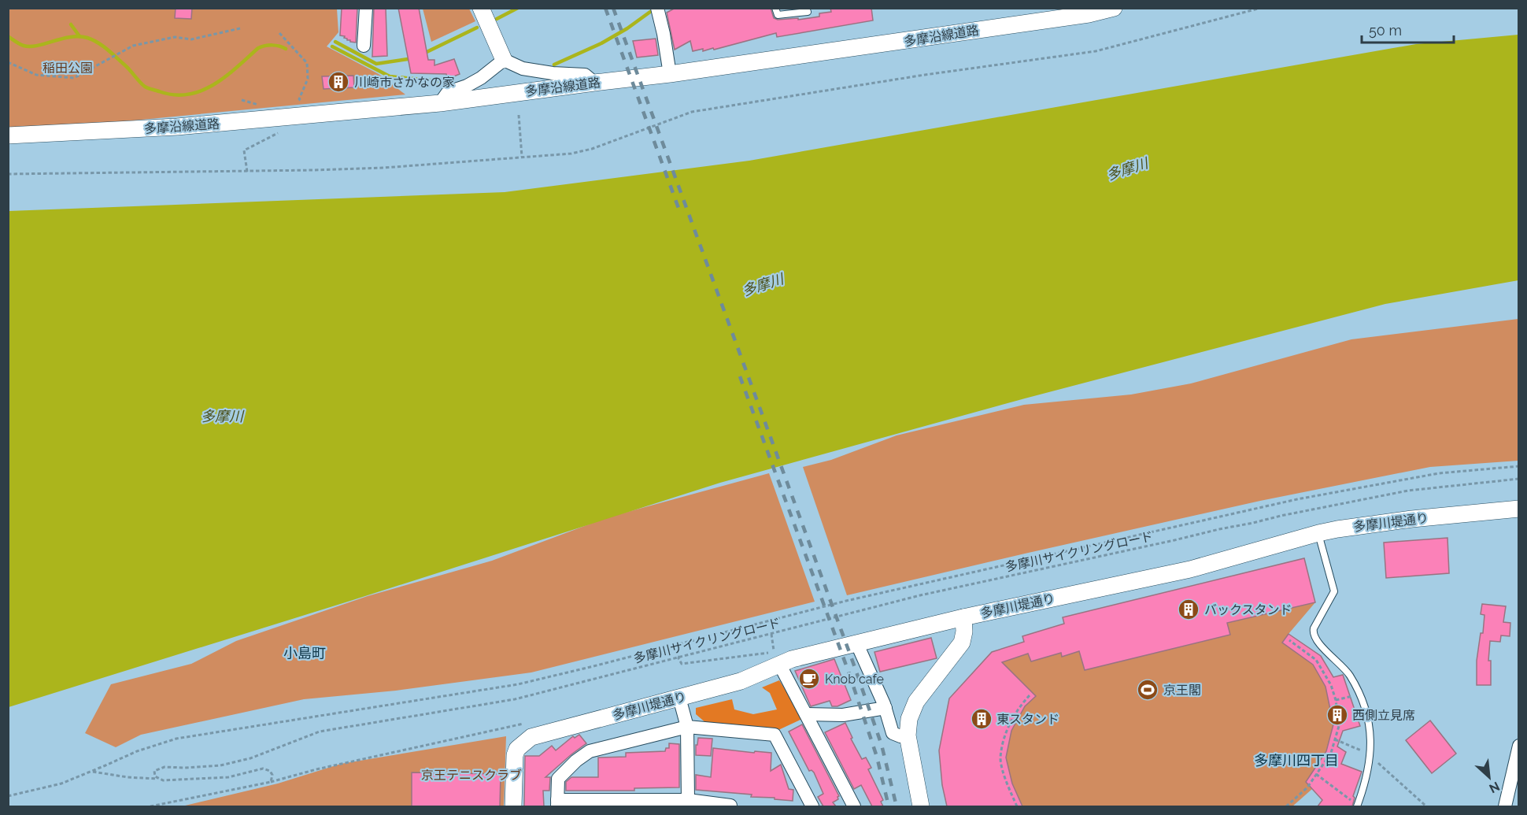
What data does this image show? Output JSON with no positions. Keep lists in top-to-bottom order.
{
  "streets": {
    "street": ["多摩沿線道路", "多摩川堤通り"],
    "path": ["多摩川サイクリングロード"]
  },
  "districts": ["小島町", "多摩川四丁目"],
  "water": ["多摩川"],
  "parks": ["稲田公園", "京王テニスクラブ"],
  "places": {
    "building": [
      "川崎市さかなの家",
      "バックスタンド",
      "西側立見席",
      "東スタンド"
    ],
    "cafe": ["Knob cafe"],
    "sports": ["京王閣"]
  },
  "scale_bar": "50 m",
  "north": "bottom right"
}
